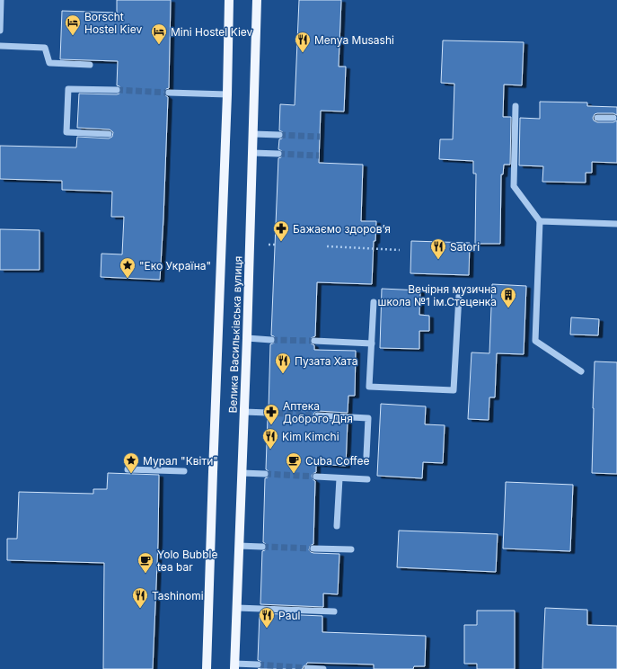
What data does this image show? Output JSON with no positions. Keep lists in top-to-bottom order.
{
  "streets": {
    "main road": ["Велика Васильківська вулиця"]
  },
  "places": {
    "hotel": ["Borscht Hostel Kiev", "Mini Hostel Kiev"],
    "restaurant": [
      "Menya Musashi",
      "Satori",
      "Пузата Хата",
      "Kim Kimchi",
      "Tashinomi",
      "Paul"
    ],
    "pharmacy": ["Бажаємо здоровʼя", "Аптека Доброго Дня"],
    "place": ["\"Еко Україна\"", "Мурал \"Квіти\""],
    "building": ["Вечірня музична школа №1 ім.Стеценка"],
    "cafe": ["Cuba Coffee", "Yolo Bubble tea bar"]
  }
}
